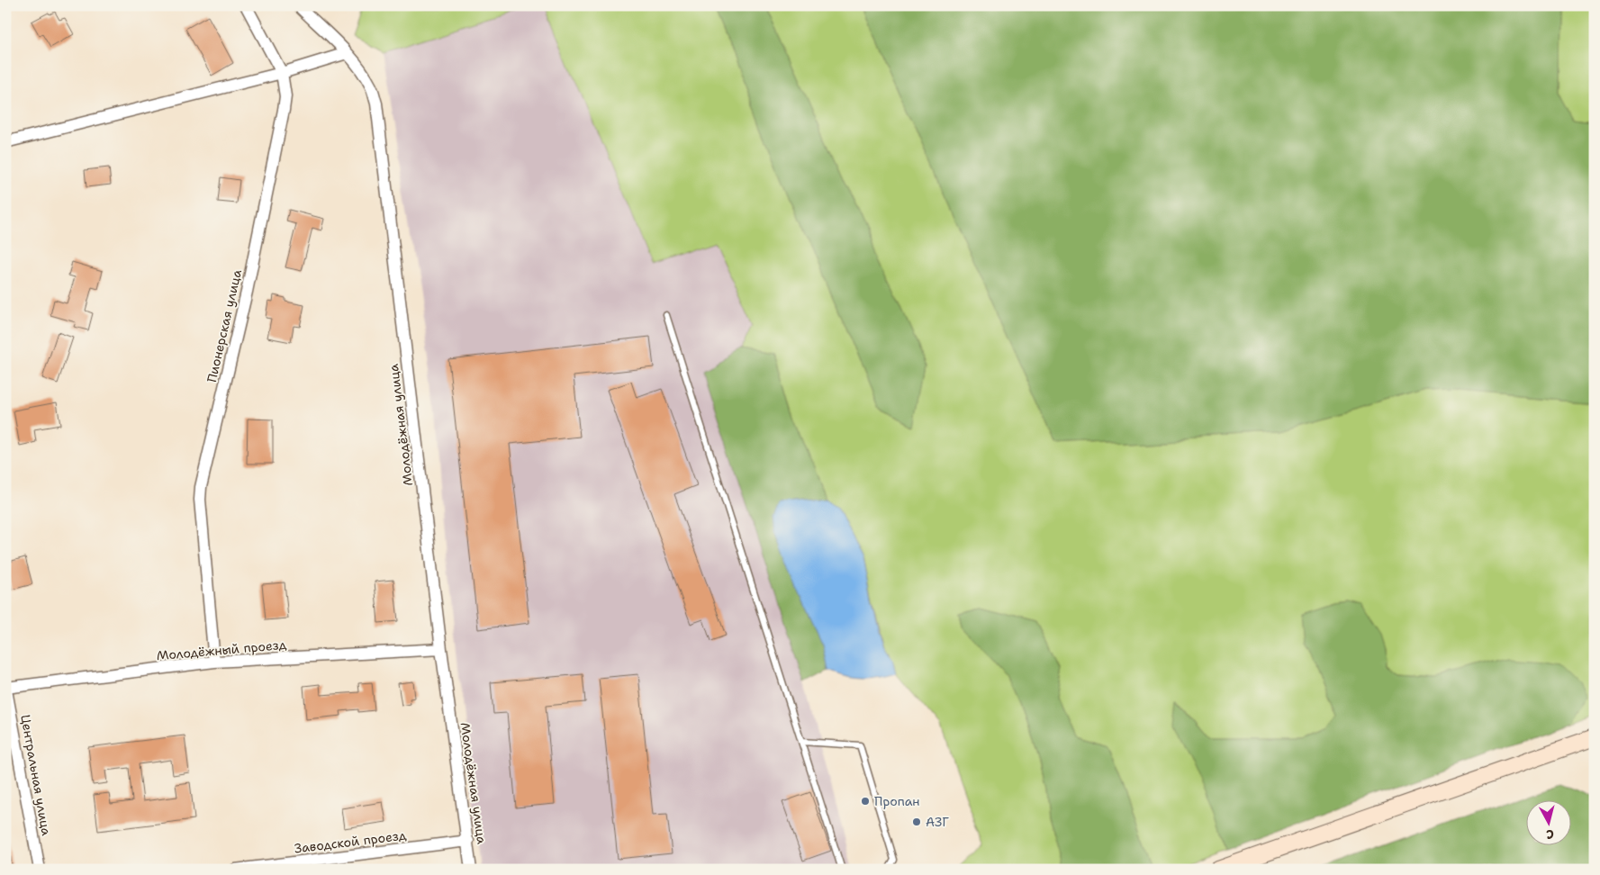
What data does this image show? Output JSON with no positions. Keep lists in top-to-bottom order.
{
  "streets": {
    "street": [
      "Пионерская улица",
      "Молодёжная улица",
      "Молодёжный проезд",
      "Центральная улица",
      "Заводской проезд"
    ]
  },
  "crossings": [
    ["Пионерская улица", "Молодёжный проезд"],
    ["Молодёжная улица", "Молодёжный проезд"],
    ["Молодёжная улица", "Заводской проезд"],
    ["Молодёжный проезд", "Центральная улица"]
  ],
  "places": ["Пропан", "АЗГ"],
  "north": "bottom"
}
